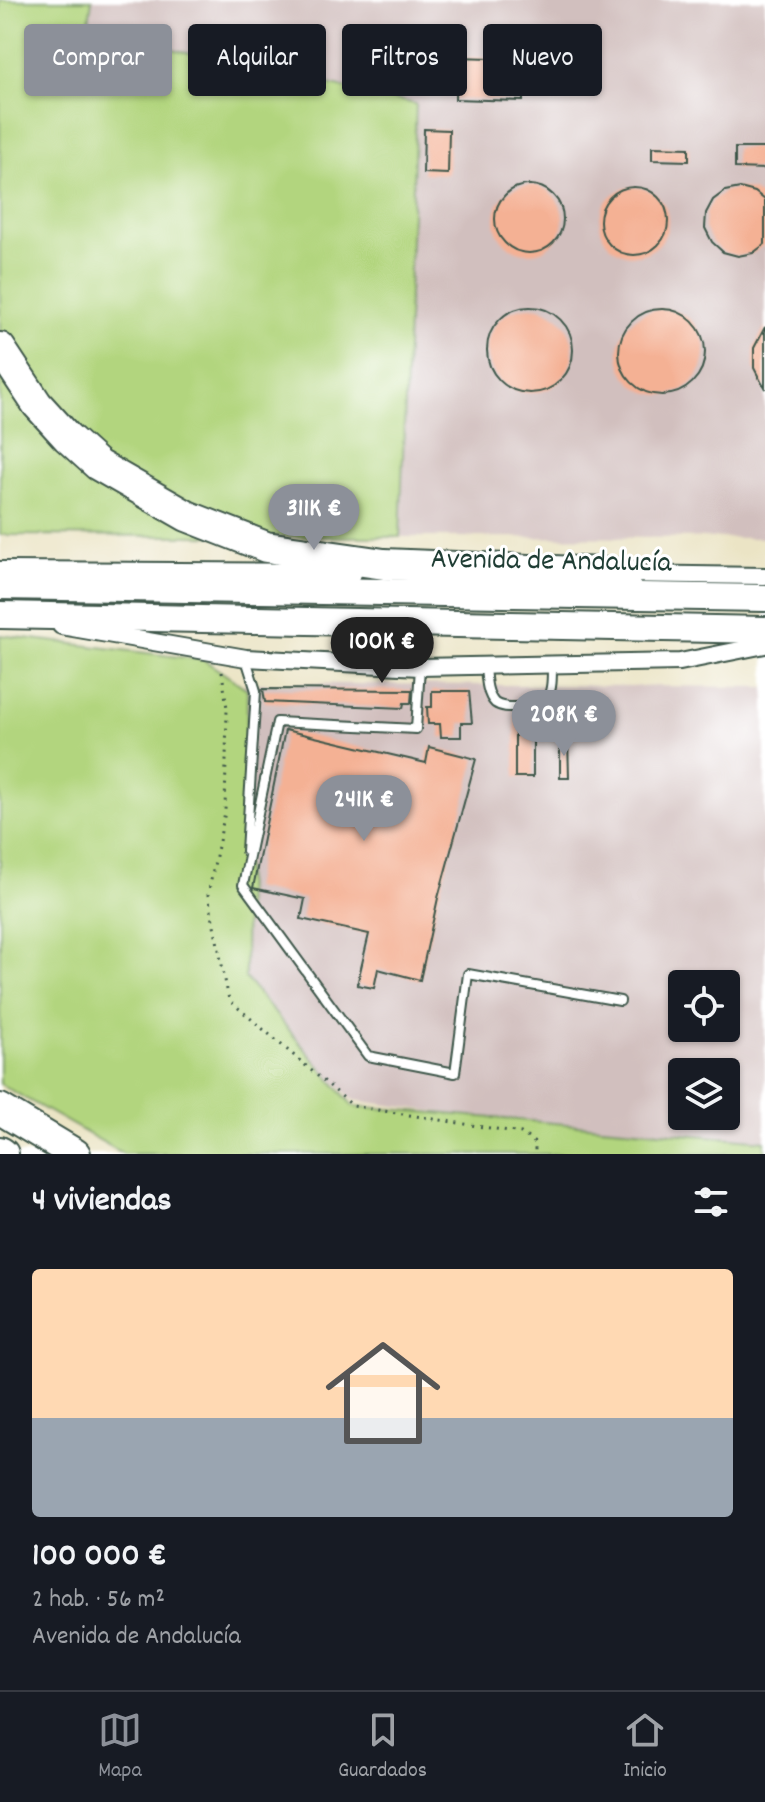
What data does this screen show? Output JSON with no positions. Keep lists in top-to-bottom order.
{
  "streets": {
    "main road": ["Avenida de Andalucía"]
  },
  "page": {
    "chip": [
      "Comprar",
      "Alquilar",
      "Filtros",
      "Nuevo"
    ],
    "price": [
      "311K €",
      "100K €",
      "208K €",
      "241K €"
    ],
    "heading": "4 viviendas",
    "list": [
      {
        "name": "100 000 €",
        "note": "2 hab. · 56 m² · Avenida de Andalucía"
      }
    ],
    "tabs": ["Mapa", "Guardados", "Inicio"]
  }
}
